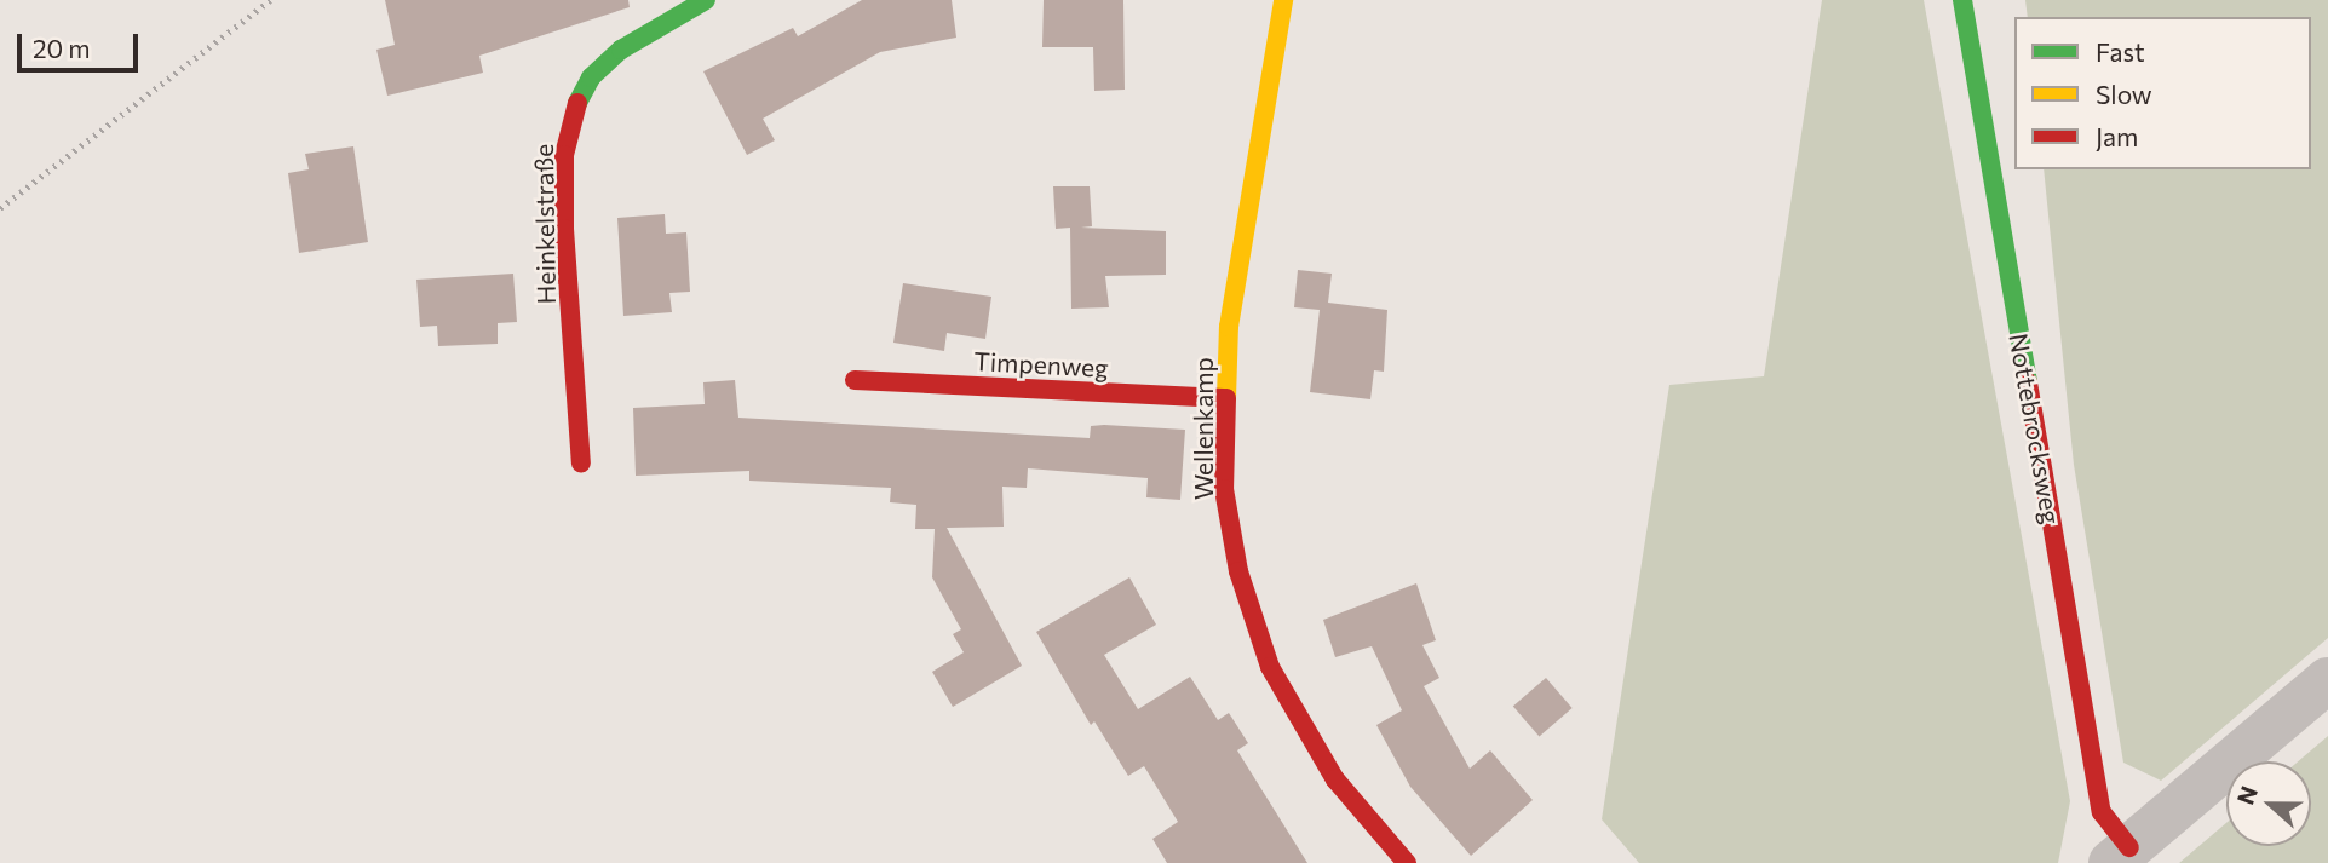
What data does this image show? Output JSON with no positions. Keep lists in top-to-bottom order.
{
  "streets": {
    "street": [
      "Heinkelstraße",
      "Timpenweg",
      "Wellenkamp",
      "Nottebrocksweg"
    ]
  },
  "crossings": [
    ["Timpenweg", "Wellenkamp"]
  ],
  "legend": ["Fast", "Slow", "Jam"],
  "scale_bar": "20 m",
  "north": "left"
}
